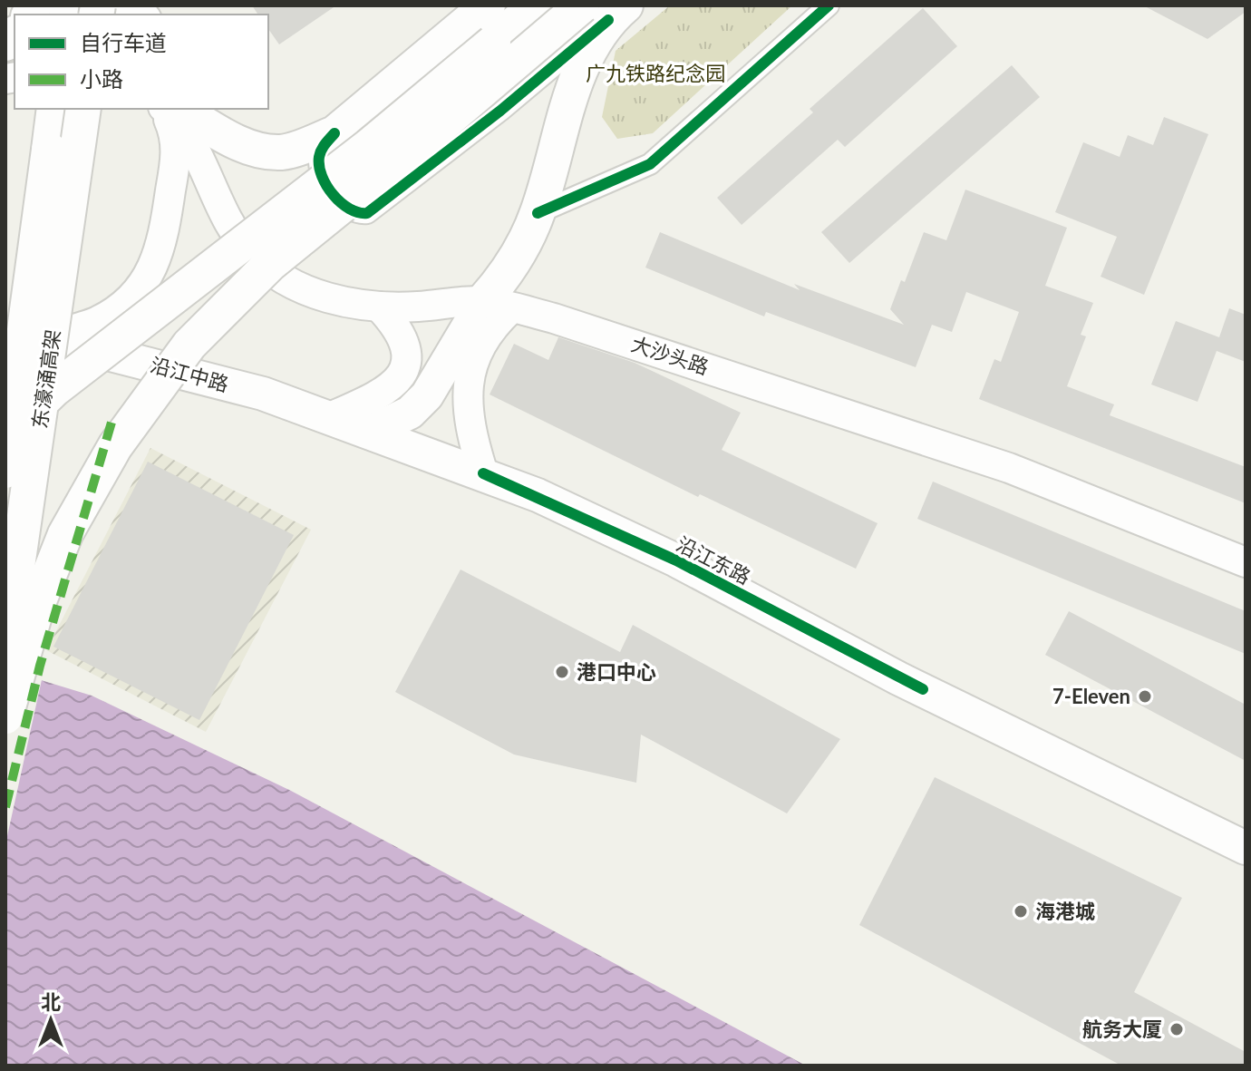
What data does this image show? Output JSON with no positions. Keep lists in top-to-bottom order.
{
  "streets": {
    "highway": ["东濠涌高架"],
    "main road": ["大沙头路", "沿江中路", "沿江东路"]
  },
  "crossings": [
    ["沿江中路", "沿江东路"]
  ],
  "parks": ["广九铁路纪念园"],
  "places": [
    "港口中心",
    "7-Eleven",
    "海港城",
    "航务大厦"
  ],
  "legend": ["自行车道", "小路"],
  "north": "top"
}
